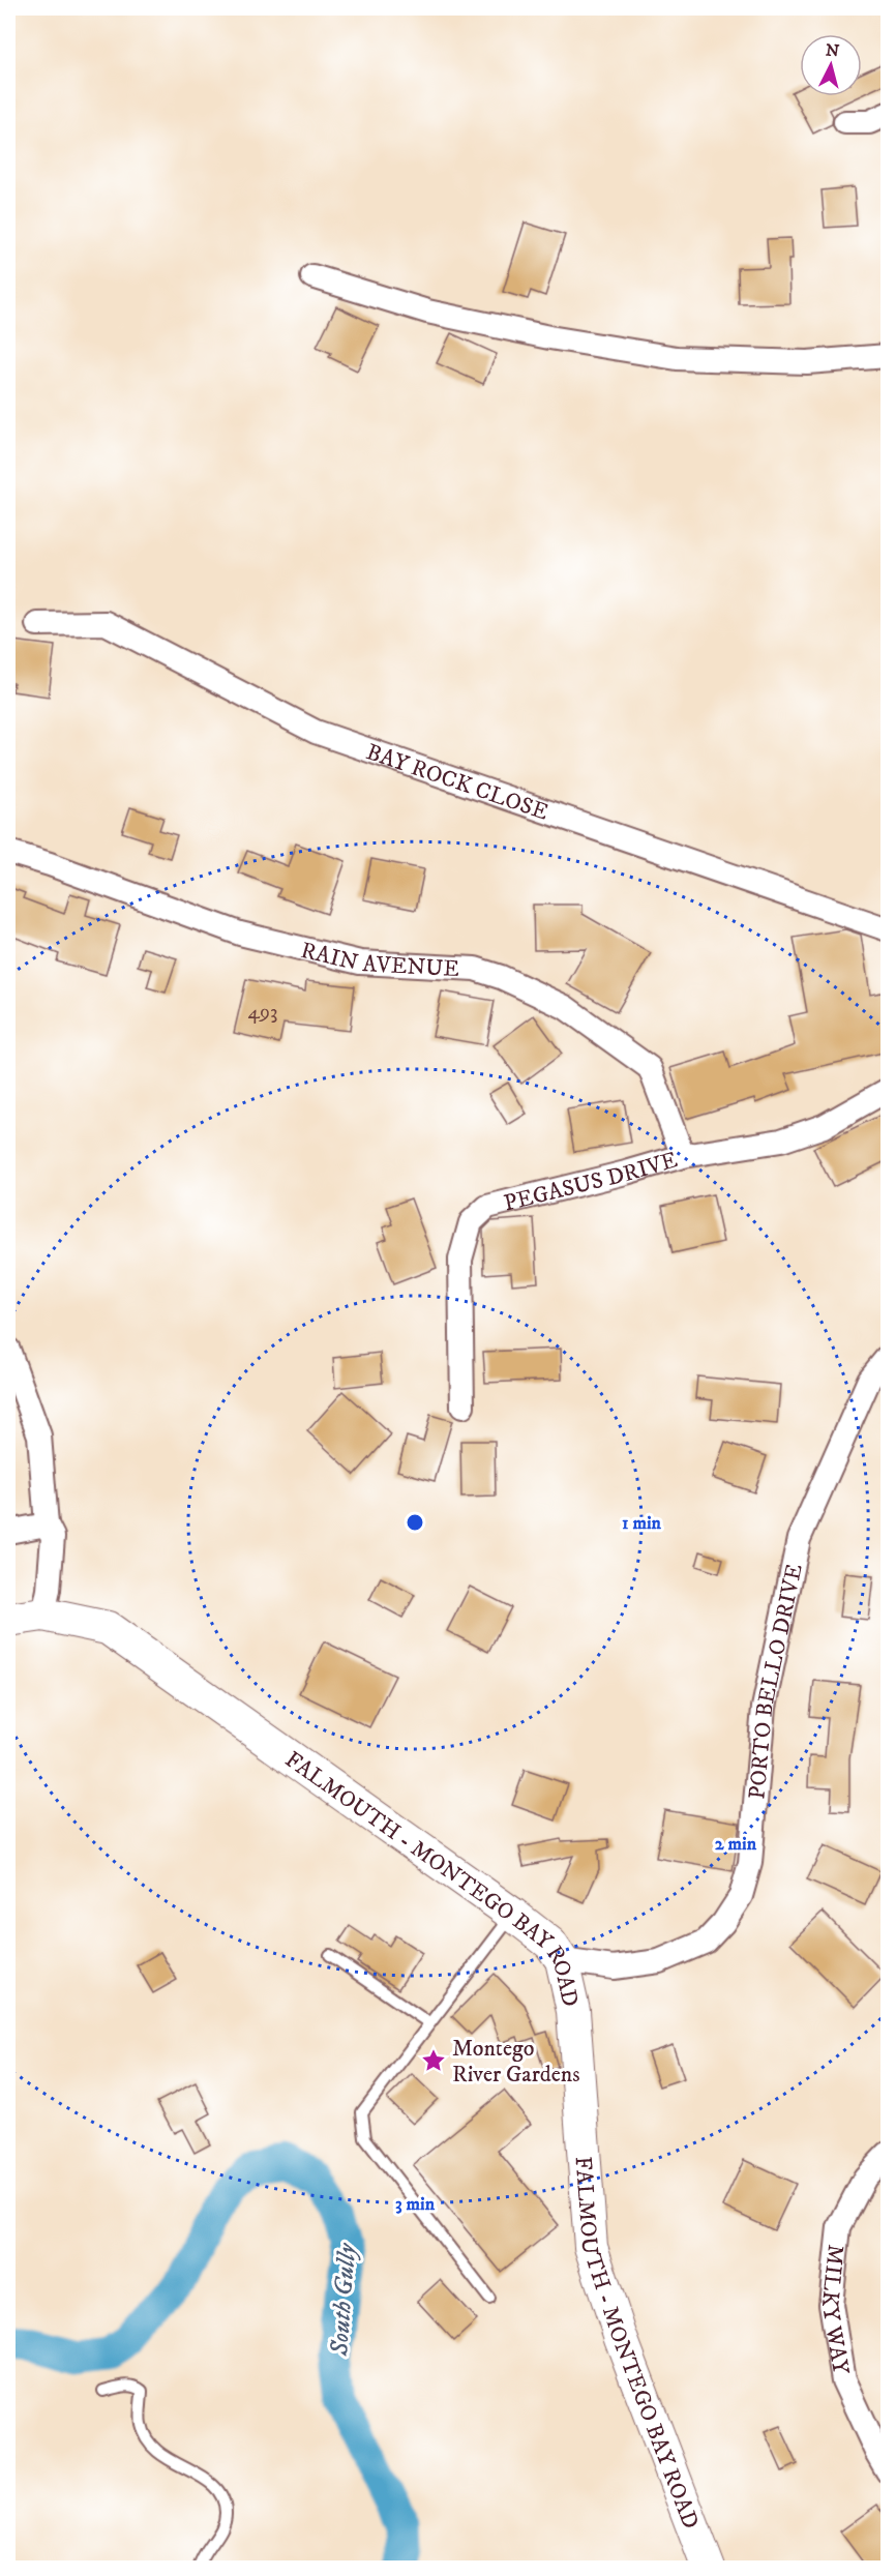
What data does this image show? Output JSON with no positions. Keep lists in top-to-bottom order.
{
  "streets": {
    "main road": ["FALMOUTH - MONTEGO BAY ROAD"],
    "street": [
      "BAY ROCK CLOSE",
      "RAIN AVENUE",
      "PEGASUS DRIVE",
      "PORTO BELLO DRIVE",
      "MILKY WAY"
    ]
  },
  "crossings": [
    ["RAIN AVENUE", "PEGASUS DRIVE"],
    ["PORTO BELLO DRIVE", "FALMOUTH - MONTEGO BAY ROAD"]
  ],
  "water": ["South Gully"],
  "places": {
    "place": ["Montego River Gardens"]
  },
  "house_numbers": ["493"],
  "north": "top",
  "rings": ["1 min", "2 min", "3 min"]
}
